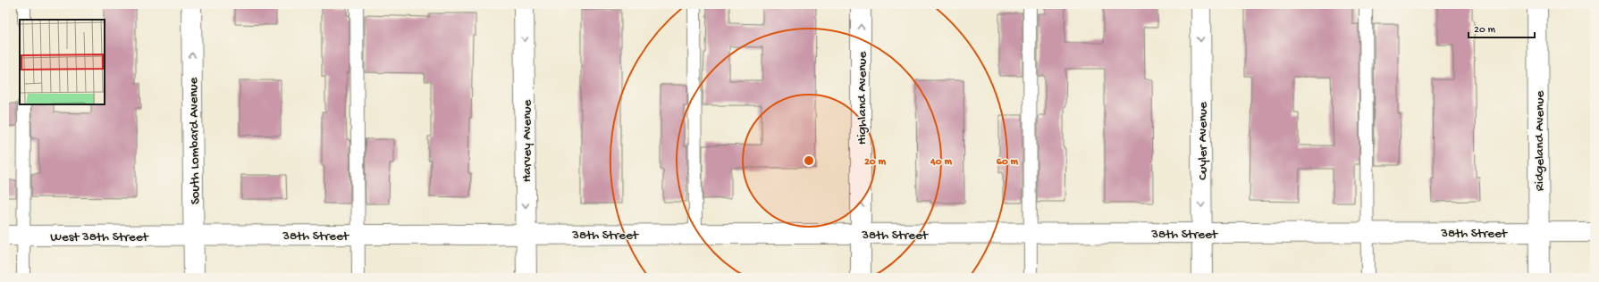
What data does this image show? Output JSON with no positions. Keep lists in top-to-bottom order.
{
  "streets": {
    "street": [
      "Highland Avenue",
      "South Lombard Avenue",
      "Harvey Avenue",
      "Cuyler Avenue",
      "Ridgeland Avenue",
      "38th Street",
      "West 38th Street"
    ]
  },
  "crossings": [
    ["Highland Avenue", "38th Street"],
    ["South Lombard Avenue", "38th Street"],
    ["South Lombard Avenue", "West 38th Street"],
    ["Harvey Avenue", "38th Street"],
    ["Cuyler Avenue", "38th Street"],
    ["Ridgeland Avenue", "38th Street"],
    ["38th Street", "West 38th Street"]
  ],
  "one_way": [
    "Highland Avenue",
    "South Lombard Avenue",
    "Harvey Avenue",
    "Cuyler Avenue"
  ],
  "scale_bar": "20 m",
  "rings": ["20 m", "40 m", "60 m"]
}
